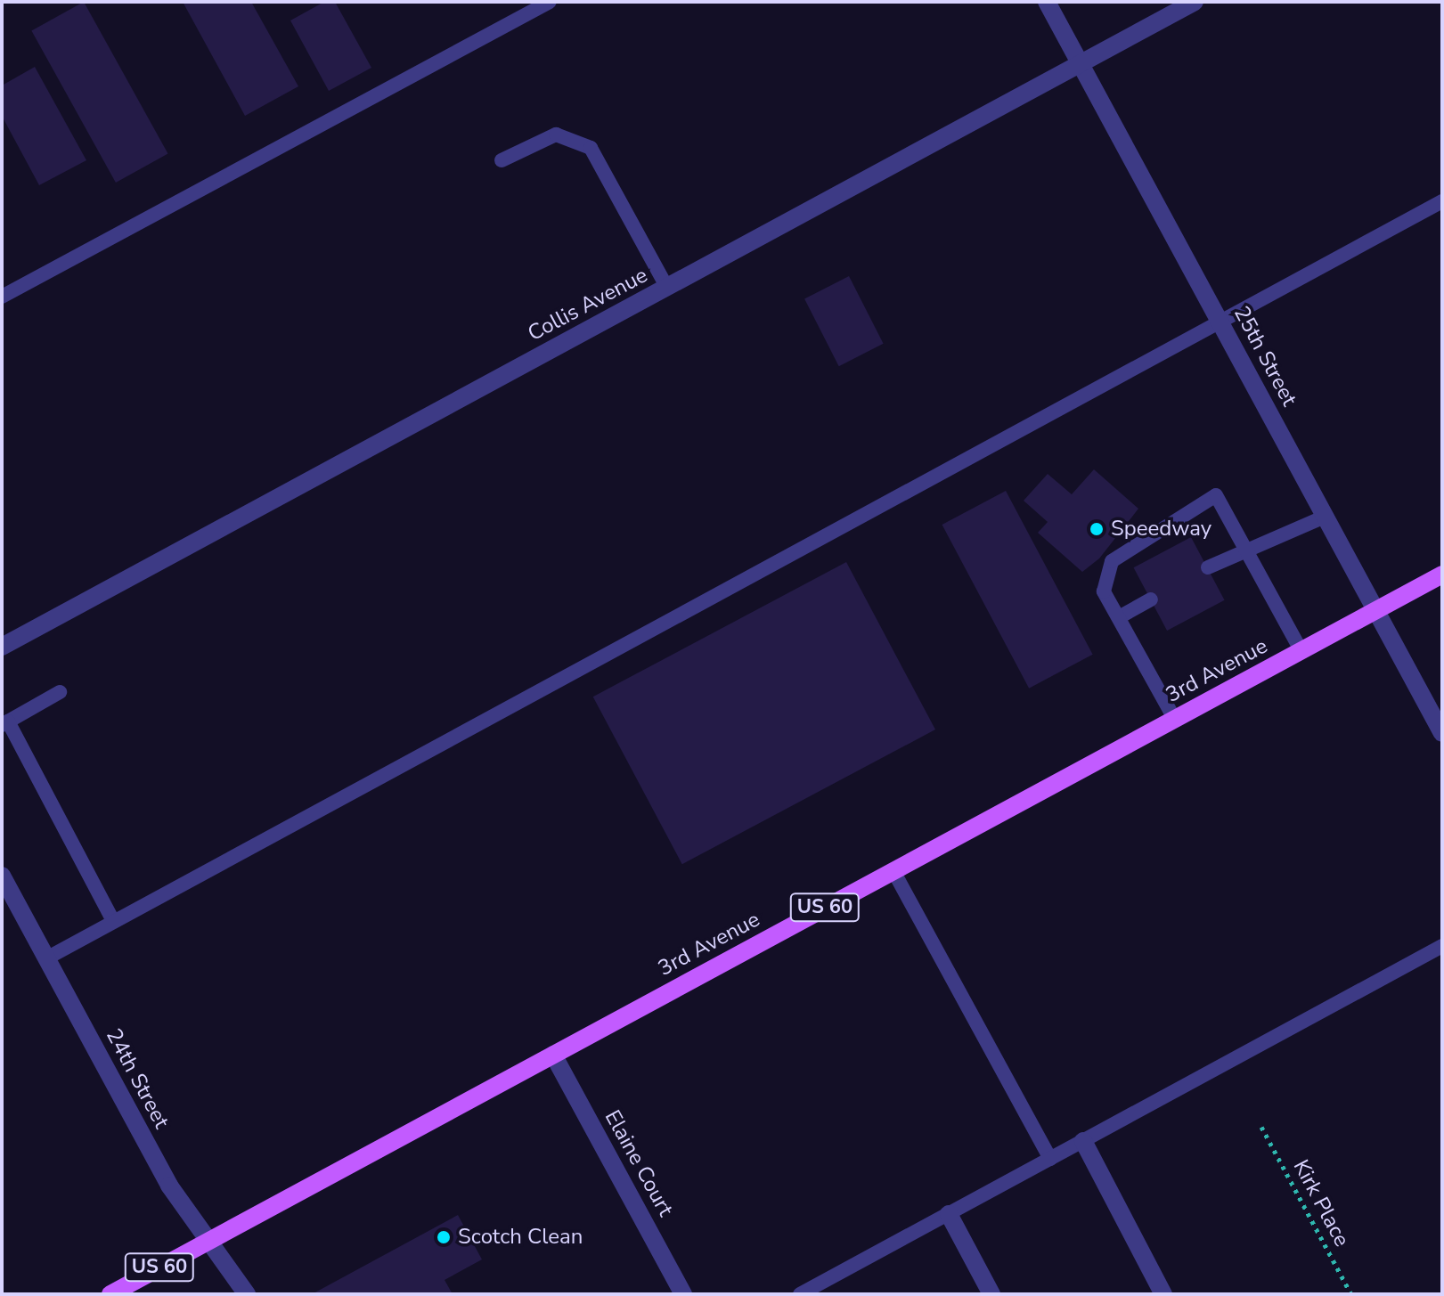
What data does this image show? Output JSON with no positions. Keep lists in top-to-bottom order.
{
  "streets": {
    "main road": ["3rd Avenue", "US 60"],
    "street": [
      "Collis Avenue",
      "25th Street",
      "24th Street",
      "Elaine Court"
    ],
    "path": ["Kirk Place"]
  },
  "crossings": [
    ["Collis Avenue", "25th Street"],
    ["25th Street", "3rd Avenue"],
    ["3rd Avenue", "24th Street"],
    ["3rd Avenue", "Elaine Court"]
  ],
  "places": ["Speedway", "Scotch Clean"]
}
